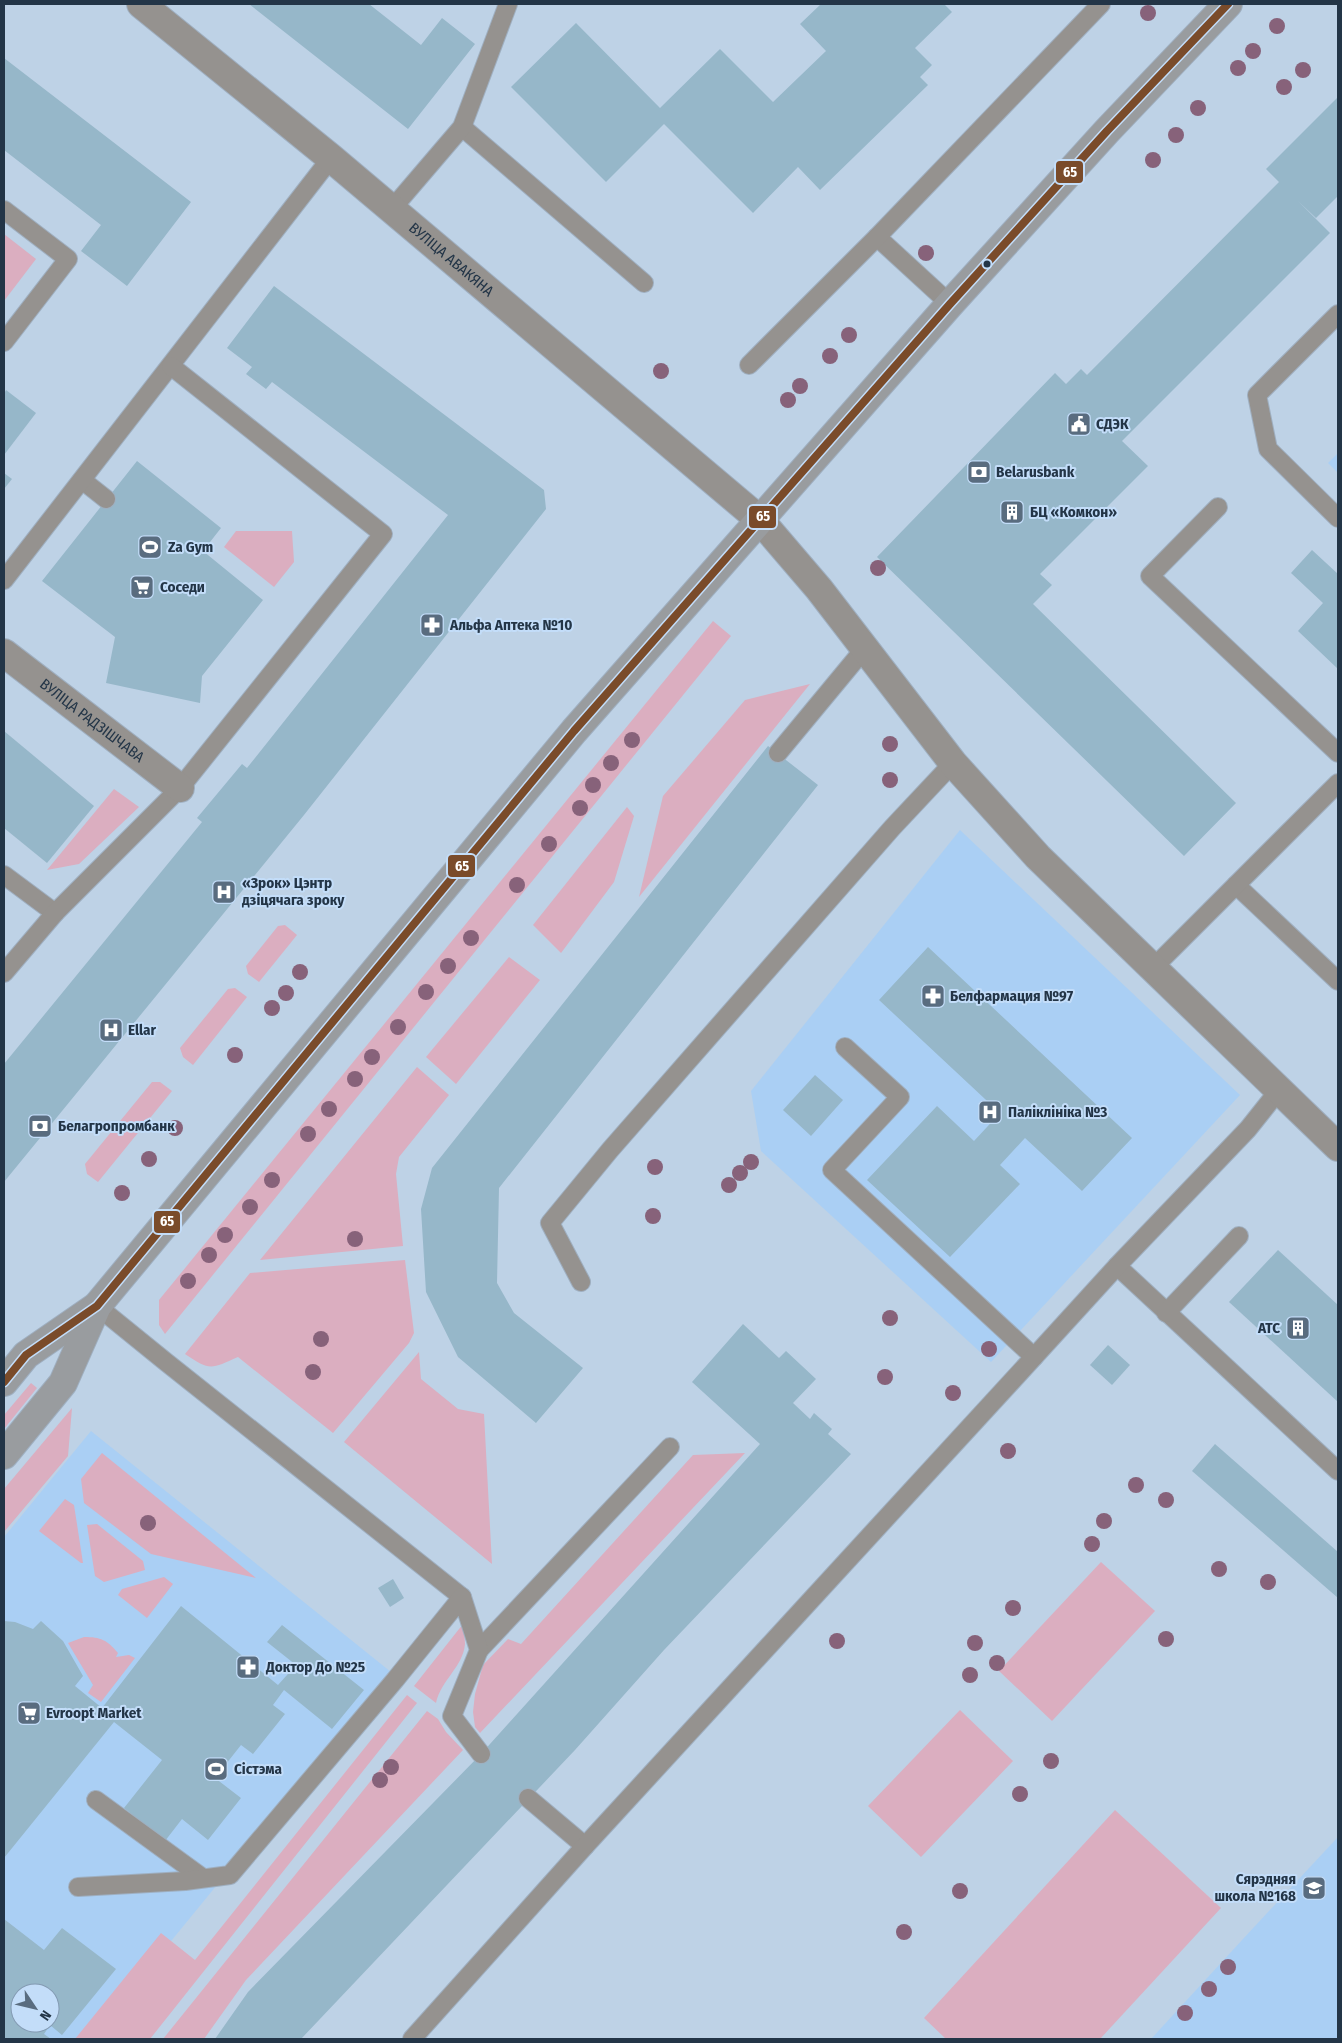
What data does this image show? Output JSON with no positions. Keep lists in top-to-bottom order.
{
  "streets": {
    "street": ["ВУЛІЦА АВАКЯНА", "ВУЛІЦА РАДЗІШЧАВА"]
  },
  "places": {
    "public building": ["СДЭК"],
    "bank": ["Belarusbank", "Белагропромбанк"],
    "building": ["БЦ «Комкон»", "ATC"],
    "sports": ["Za Gym", "Сістэма"],
    "supermarket": ["Соседи", "Evroopt Market"],
    "pharmacy": ["Альфа Аптека №10", "Белфармация №97", "Доктор До №25"],
    "hospital": ["«Зрок» Цэнтр дзіцячага зроку", "Ellar", "Паліклініка №3"],
    "school or university": ["Сярэдняя школа №168"]
  },
  "lines": ["transit line 65"],
  "north": "bottom right"
}
